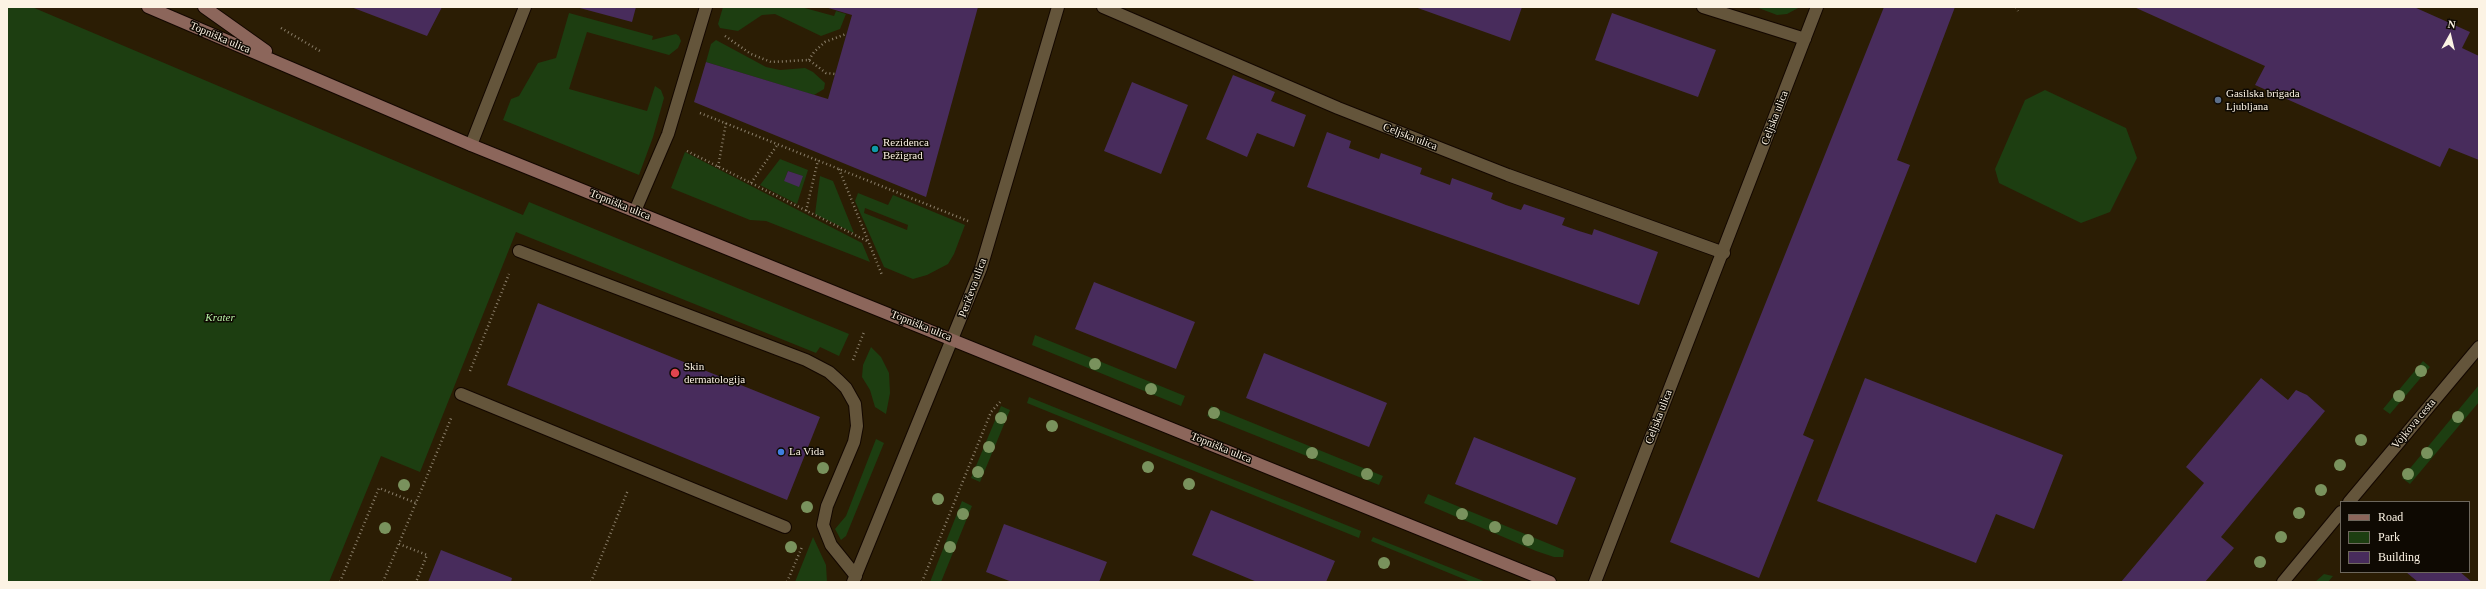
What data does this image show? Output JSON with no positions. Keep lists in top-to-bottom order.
{
  "streets": {
    "main road": ["Topniška ulica"],
    "street": ["Celjska ulica", "Peričeva ulica", "Vojkova cesta"]
  },
  "crossings": [
    ["Topniška ulica", "Peričeva ulica"]
  ],
  "parks": ["Krater"],
  "places": [
    "Gasilska brigada Ljubljana",
    "Rezidenca Bežigrad",
    "Skin dermatologija",
    "La Vida"
  ],
  "legend": ["Road", "Park", "Building"],
  "north": "top"
}
